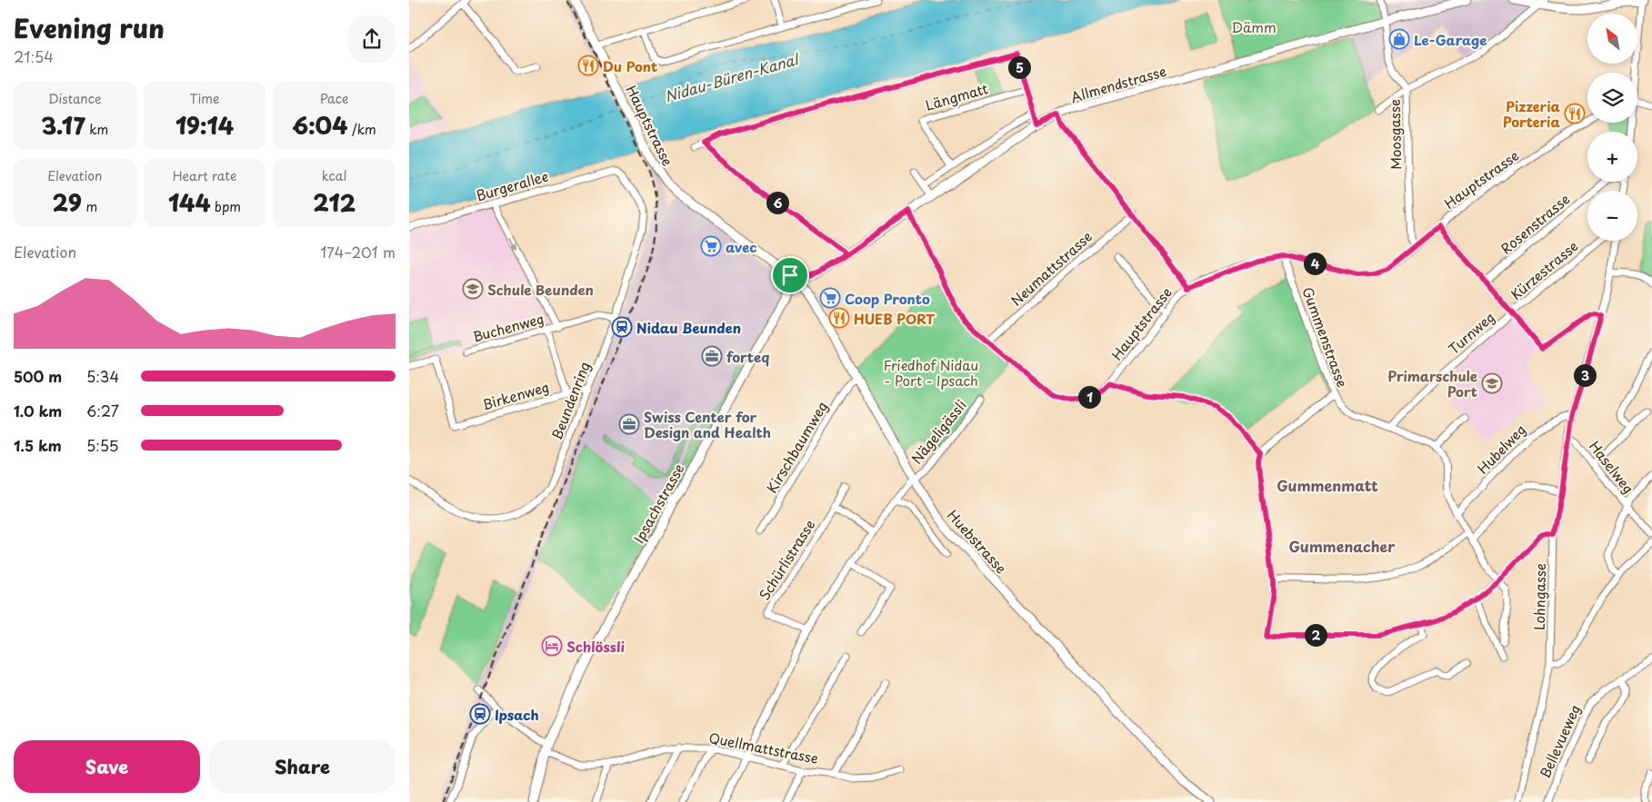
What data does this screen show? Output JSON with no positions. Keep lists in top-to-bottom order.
{
  "streets": {
    "main road": [
      "Allmendstrasse",
      "Hauptstrasse",
      "Ipsachstrasse",
      "Huebstrasse"
    ],
    "street": [
      "Längmatt",
      "Moosgasse",
      "Burgerallee",
      "Rosenstrasse",
      "Neumattstrasse",
      "Kürzestrasse",
      "Buchenweg",
      "Turnweg",
      "Gummenstrasse",
      "Birkenweg",
      "Beundenring",
      "Nägeligässli",
      "Kirschbaumweg",
      "Hubelweg",
      "Haselweg",
      "Schürlistrasse",
      "Lohngasse",
      "Bellevueweg",
      "Quellmattstrasse"
    ]
  },
  "crossings": [
    ["Allmendstrasse", "Hauptstrasse"],
    ["Allmendstrasse", "Moosgasse"],
    ["Allmendstrasse", "Ipsachstrasse"],
    ["Allmendstrasse", "Huebstrasse"],
    ["Hauptstrasse", "Moosgasse"],
    ["Hauptstrasse", "Neumattstrasse"],
    ["Hauptstrasse", "Gummenstrasse"],
    ["Hauptstrasse", "Ipsachstrasse"],
    ["Hauptstrasse", "Huebstrasse"],
    ["Burgerallee", "Beundenring"],
    ["Kürzestrasse", "Turnweg"],
    ["Buchenweg", "Beundenring"],
    ["Turnweg", "Gummenstrasse"],
    ["Birkenweg", "Beundenring"],
    ["Nägeligässli", "Huebstrasse"],
    ["Kirschbaumweg", "Huebstrasse"],
    ["Hubelweg", "Lohngasse"],
    ["Haselweg", "Lohngasse"],
    ["Ipsachstrasse", "Huebstrasse"],
    ["Ipsachstrasse", "Quellmattstrasse"]
  ],
  "districts": ["Gummenmatt", "Gummenacher"],
  "water": ["Nidau-Büren-Kanal"],
  "parks": ["Dämm", "Friedhof Nidau - Port - Ipsach"],
  "places": {
    "shop": ["Le-Garage"],
    "restaurant": ["Du Pont", "Pizzeria Porteria", "HUEB PORT"],
    "supermarket": ["avec", "Coop Pronto"],
    "school or university": ["Schule Beunden", "Primarschule Port"],
    "station": ["Nidau Beunden", "Ipsach"],
    "office": ["forteq", "Swiss Center for Design and Health"],
    "hotel": ["Schlössli"]
  },
  "north": "top left",
  "page": {
    "heading": ["Evening run", "21:54"],
    "map_buttons": ["+", "−"],
    "pins": [
      "5",
      "6",
      "4",
      "3",
      "1",
      "2"
    ],
    "stats": [
      ["Distance", "3.17 km"],
      ["Time", "19:14"],
      ["Pace", "6:04 /km"],
      ["Elevation", "29 m"],
      ["Heart rate", "144 bpm"],
      ["kcal", "212"]
    ],
    "chart": ["Elevation", "174–201 m"],
    "list": [
      {
        "name": "500 m",
        "note": "5:34"
      },
      {
        "name": "1.0 km",
        "note": "6:27"
      },
      {
        "name": "1.5 km",
        "note": "5:55"
      }
    ],
    "buttons": ["Save", "Share"]
  }
}
